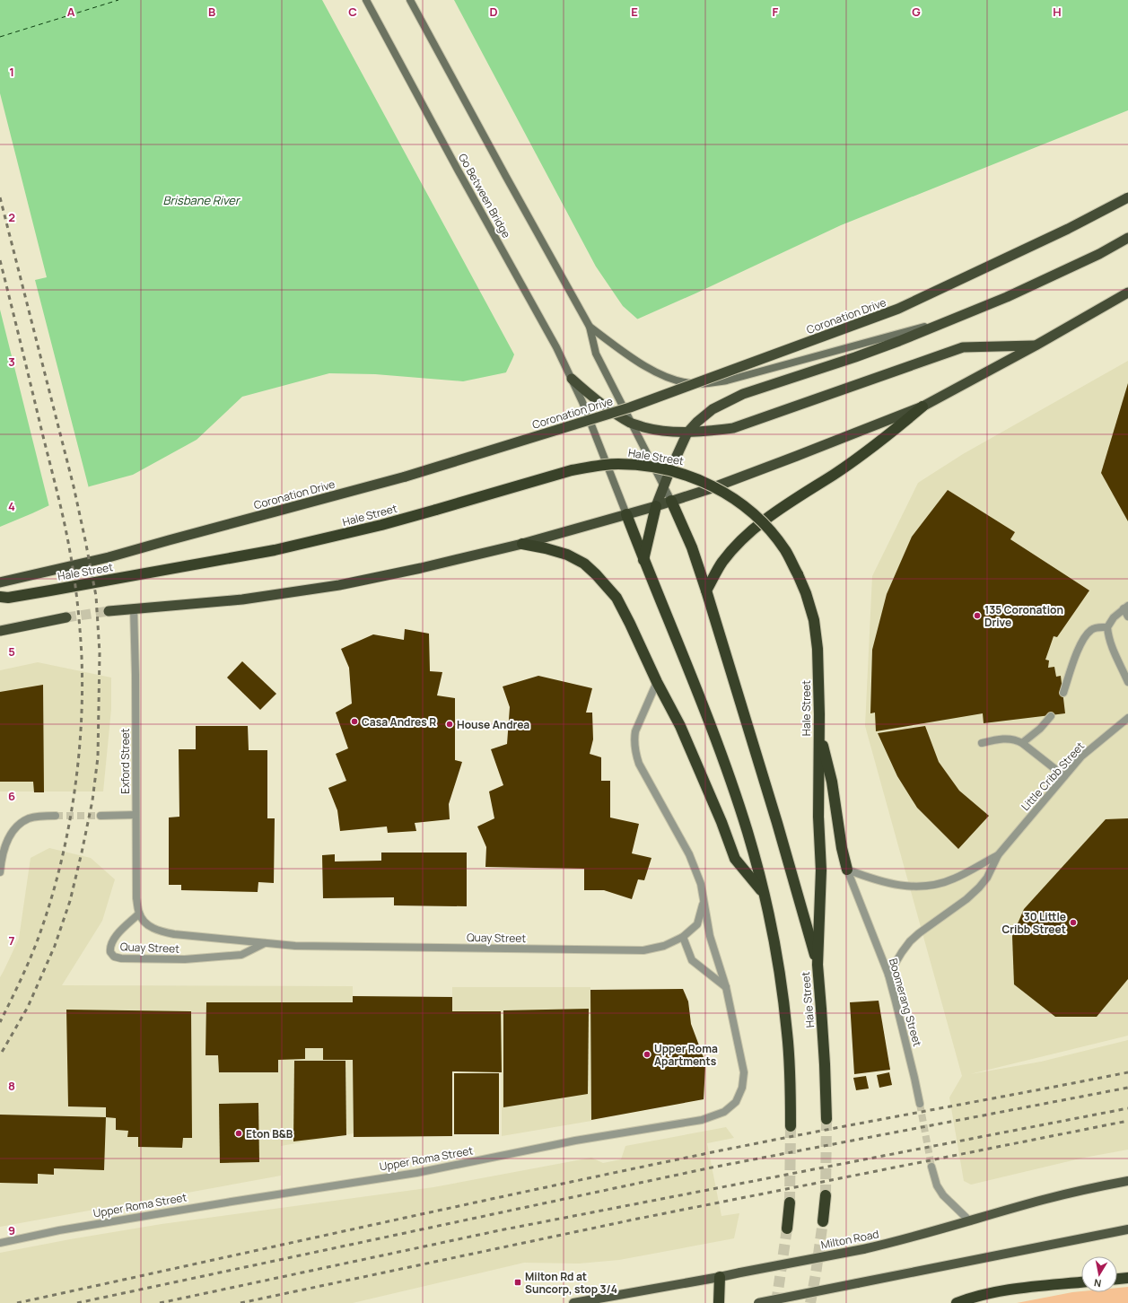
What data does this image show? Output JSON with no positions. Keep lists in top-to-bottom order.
{
  "streets": {
    "highway": ["Coronation Drive", "Hale Street"],
    "main road": ["Go Between Bridge", "Milton Road"],
    "street": [
      "Exford Street",
      "Little Cribb Street",
      "Quay Street",
      "Boomerang Street",
      "Upper Roma Street"
    ]
  },
  "crossings": [
    ["Exford Street", "Quay Street"],
    ["Little Cribb Street", "Boomerang Street"],
    ["Quay Street", "Upper Roma Street"]
  ],
  "water": ["Brisbane River"],
  "places": {
    "other": [
      "135 Coronation Drive",
      "Casa Andres R",
      "House Andrea",
      "30 Little Cribb Street",
      "Upper Roma Apartments",
      "Eton B&B"
    ],
    "transit": ["Milton Rd at Suncorp, stop 3/4"]
  },
  "north": "bottom",
  "grid": {
    "columns": [
      "A",
      "B",
      "C",
      "D",
      "E",
      "F",
      "G",
      "H"
    ],
    "rows": [
      "1",
      "2",
      "3",
      "4",
      "5",
      "6",
      "7",
      "8",
      "9"
    ]
  }
}
